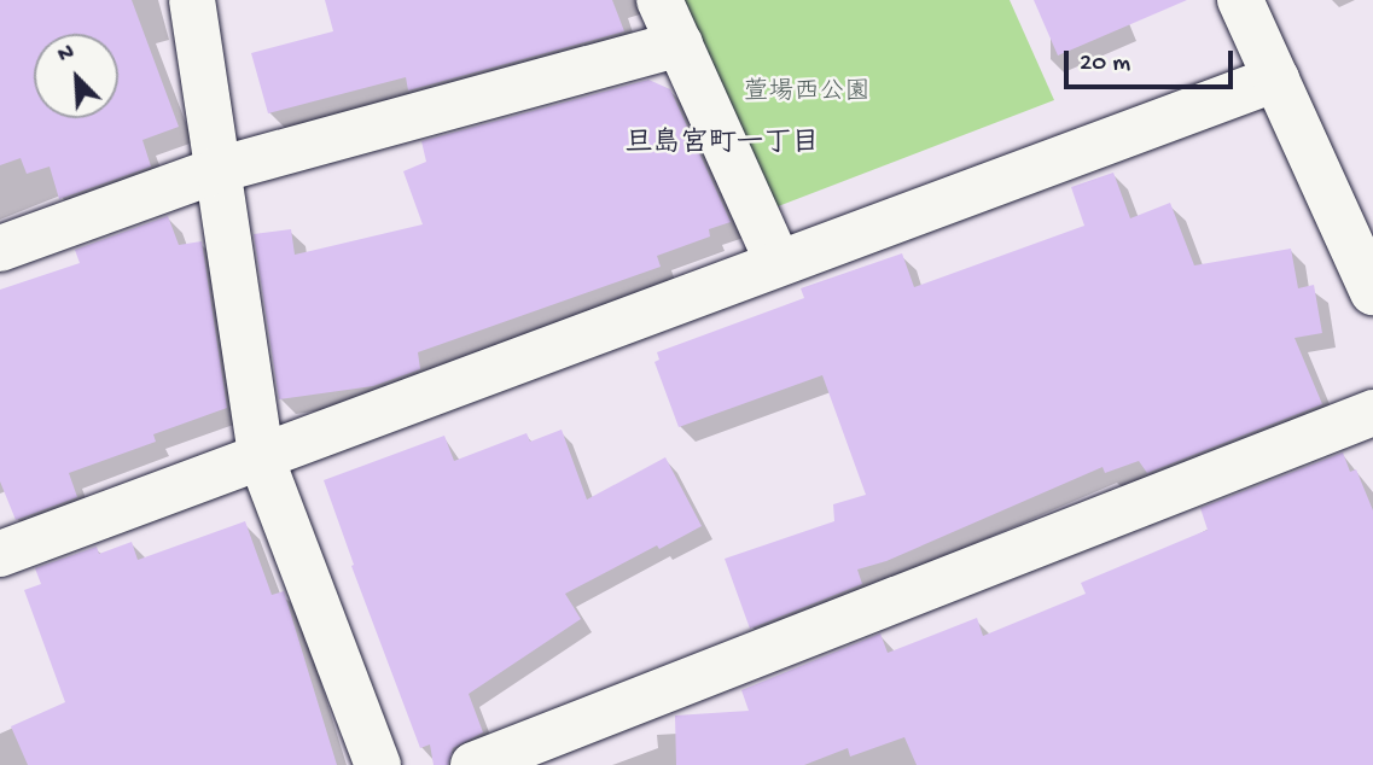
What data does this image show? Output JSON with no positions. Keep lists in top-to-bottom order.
{
  "districts": ["旦島宮町一丁目"],
  "parks": ["萱場西公園"],
  "scale_bar": "20 m",
  "north": "top left"
}
